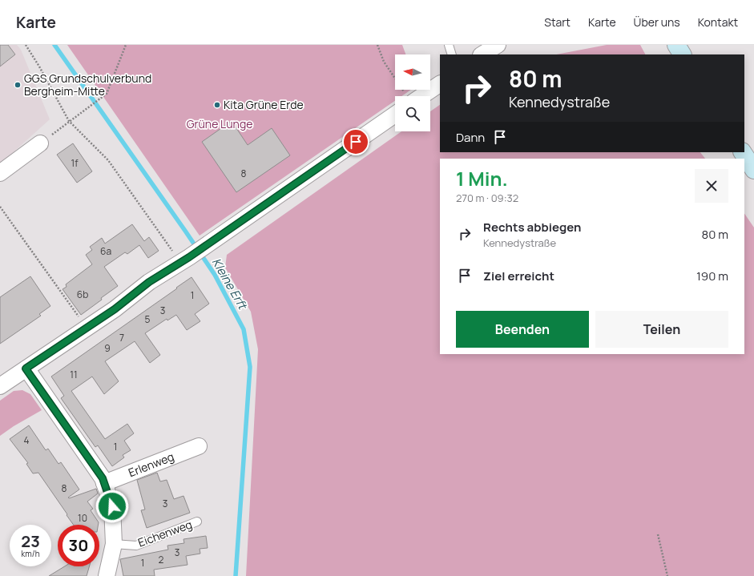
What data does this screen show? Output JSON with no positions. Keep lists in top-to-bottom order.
{
  "streets": {
    "street": ["Erlenweg"],
    "lane": ["Eichenweg"]
  },
  "water": ["Kleine Erft"],
  "parks": ["Grüne Lunge"],
  "places": ["GGS Grundschulverbund Bergheim-Mitte", "Kita Grüne Erde"],
  "house_numbers": [
    "1f",
    "8",
    "6a",
    "6b",
    "1",
    "3",
    "5",
    "7",
    "9",
    "11",
    "4",
    "1",
    "8",
    "3",
    "10",
    "3",
    "2",
    "1"
  ],
  "north": "left",
  "page": {
    "header": "Karte",
    "nav": [
      "Start",
      "Karte",
      "Über uns",
      "Kontakt"
    ],
    "turn": ["80 m", "Kennedystraße"],
    "then": "Dann",
    "heading": ["1 Min.", "270 m · 09:32"],
    "list": [
      {
        "name": "Rechts abbiegen",
        "note": "Kennedystraße",
        "value": "80 m"
      },
      {
        "name": "Ziel erreicht",
        "value": "190 m"
      }
    ],
    "buttons": ["Beenden", "Teilen"],
    "speed": "23 km/h",
    "limit": "30"
  }
}
